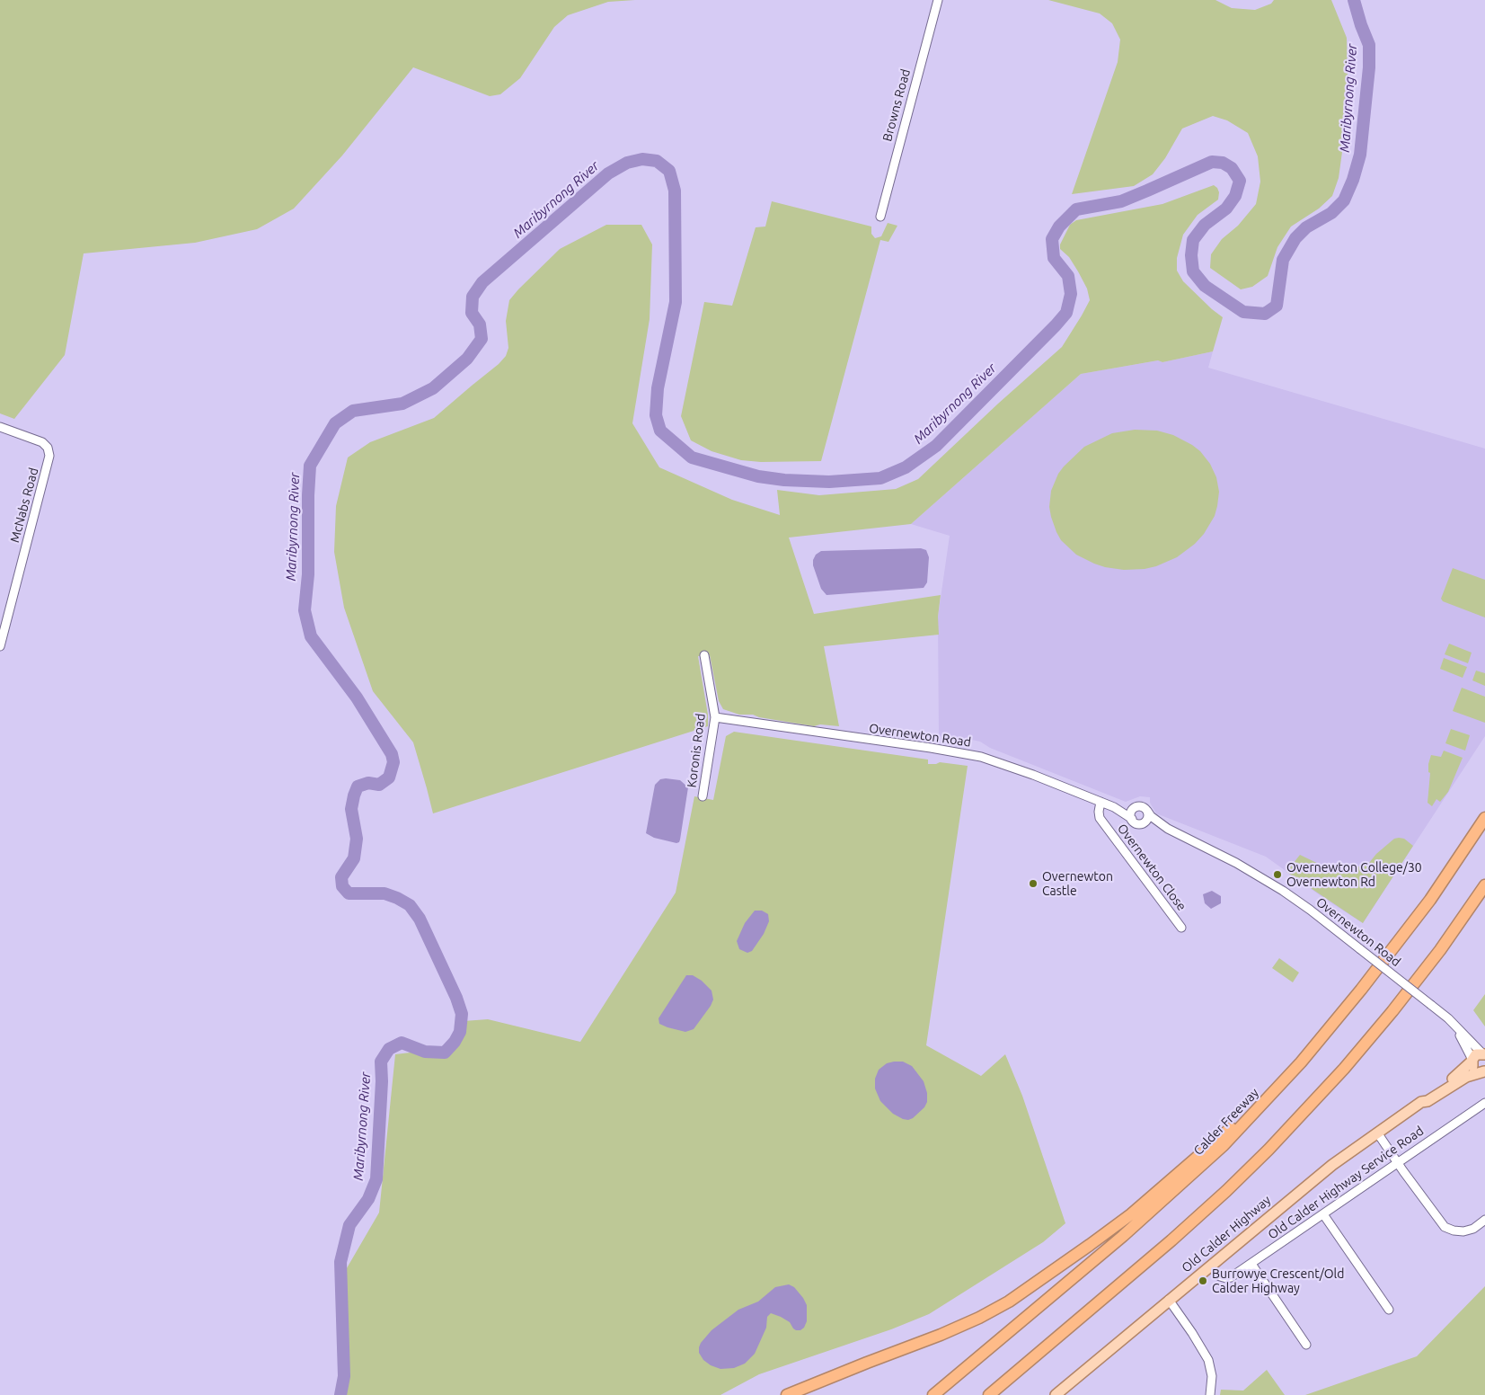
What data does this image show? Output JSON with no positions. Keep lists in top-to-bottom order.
{
  "streets": {
    "highway": ["Calder Freeway"],
    "main road": ["Old Calder Highway"],
    "street": [
      "Browns Road",
      "McNabs Road",
      "Overnewton Road",
      "Koronis Road",
      "Overnewton Close",
      "Old Calder Highway Service Road"
    ]
  },
  "crossings": [
    ["Overnewton Road", "Koronis Road"],
    ["Overnewton Road", "Overnewton Close"],
    ["Overnewton Road", "Old Calder Highway"]
  ],
  "water": ["Maribyrnong River"],
  "places": ["Overnewton College/30 Overnewton Rd", "Overnewton Castle", "Burrowye Crescent/Old Calder Highway"]
}
